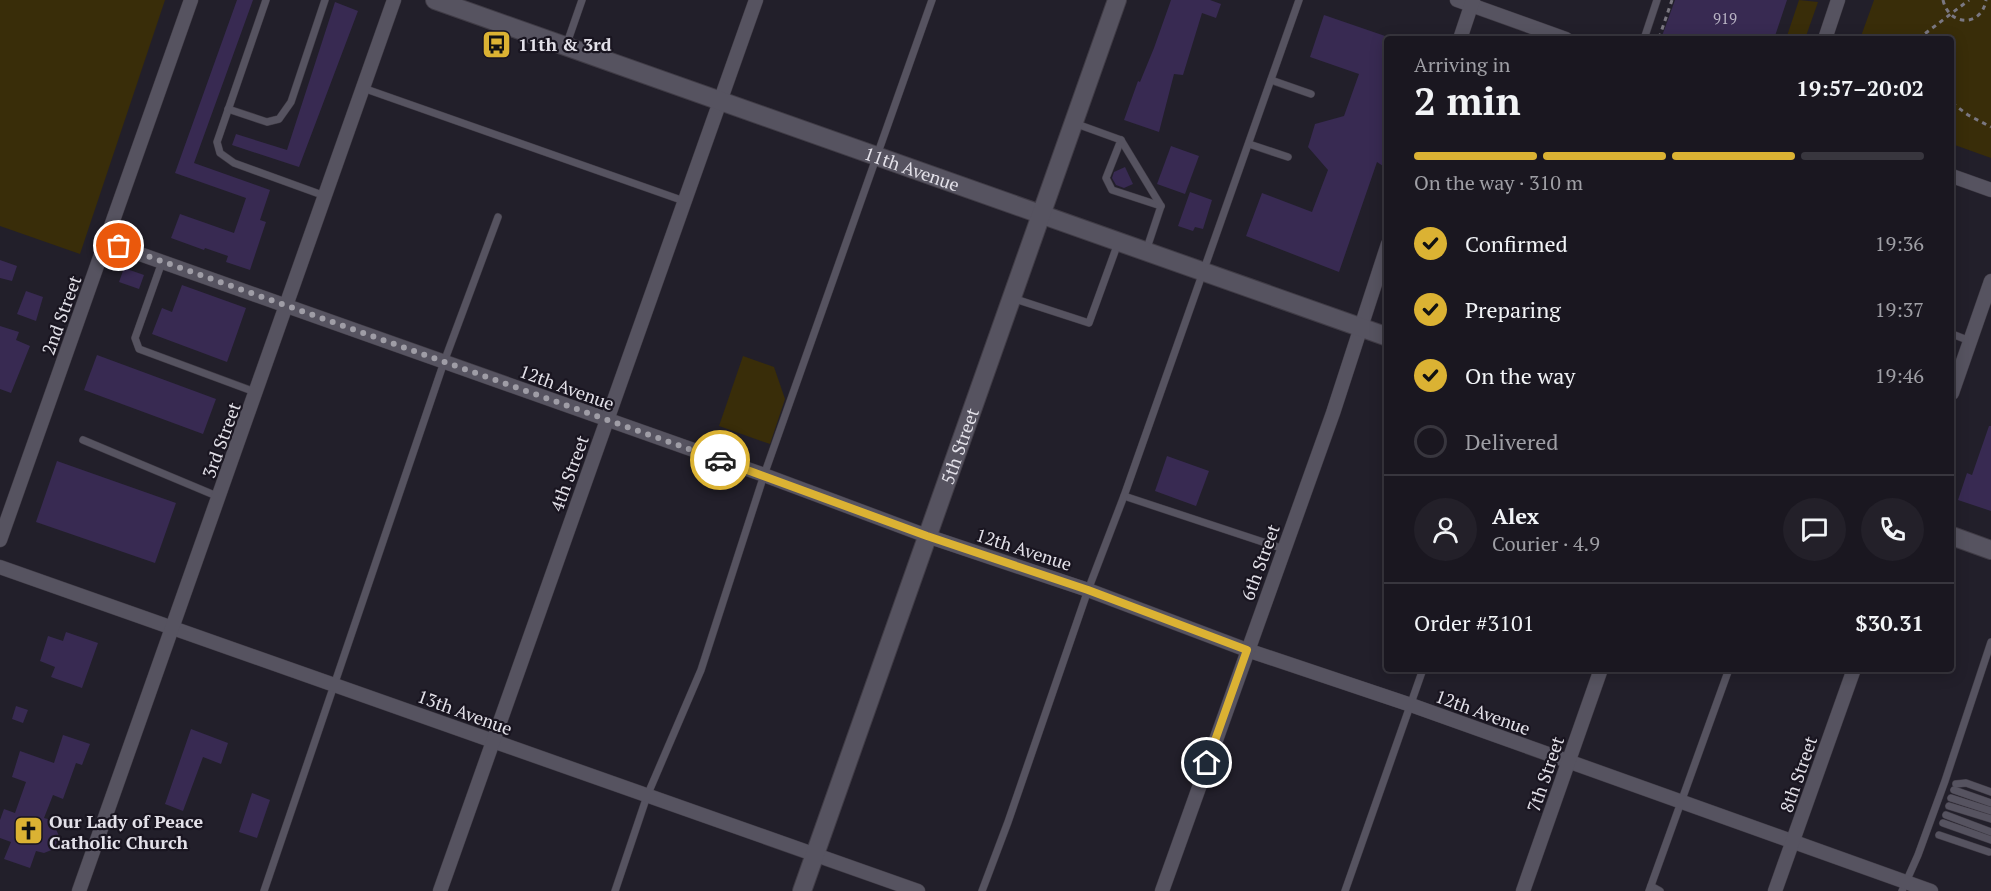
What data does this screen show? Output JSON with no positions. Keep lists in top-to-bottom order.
{
  "streets": {
    "main road": ["11th Avenue", "5th Street"],
    "street": [
      "2nd Street",
      "12th Avenue",
      "3rd Street",
      "4th Street",
      "6th Street",
      "13th Avenue",
      "7th Street",
      "8th Street"
    ]
  },
  "crossings": [
    ["11th Avenue", "5th Street"],
    ["11th Avenue", "4th Street"],
    ["11th Avenue", "6th Street"],
    ["2nd Street", "12th Avenue"],
    ["12th Avenue", "3rd Street"],
    ["12th Avenue", "5th Street"],
    ["12th Avenue", "4th Street"],
    ["12th Avenue", "6th Street"],
    ["12th Avenue", "7th Street"],
    ["12th Avenue", "8th Street"],
    ["3rd Street", "13th Avenue"],
    ["5th Street", "13th Avenue"],
    ["4th Street", "13th Avenue"]
  ],
  "places": {
    "bus stop": ["11th & 3rd"],
    "church": ["Our Lady of Peace Catholic Church"]
  },
  "house_numbers": ["919"],
  "page": {
    "heading": ["2 min", "Arriving in", "19:57–20:02"],
    "panel": [
      "Alex",
      "Courier · 4.9",
      "Order #3101",
      "$30.31"
    ],
    "bar": "On the way · 310 m",
    "list": [
      ["Confirmed", "19:36"],
      ["Preparing", "19:37"],
      ["On the way", "19:46"],
      "Delivered"
    ]
  }
}
